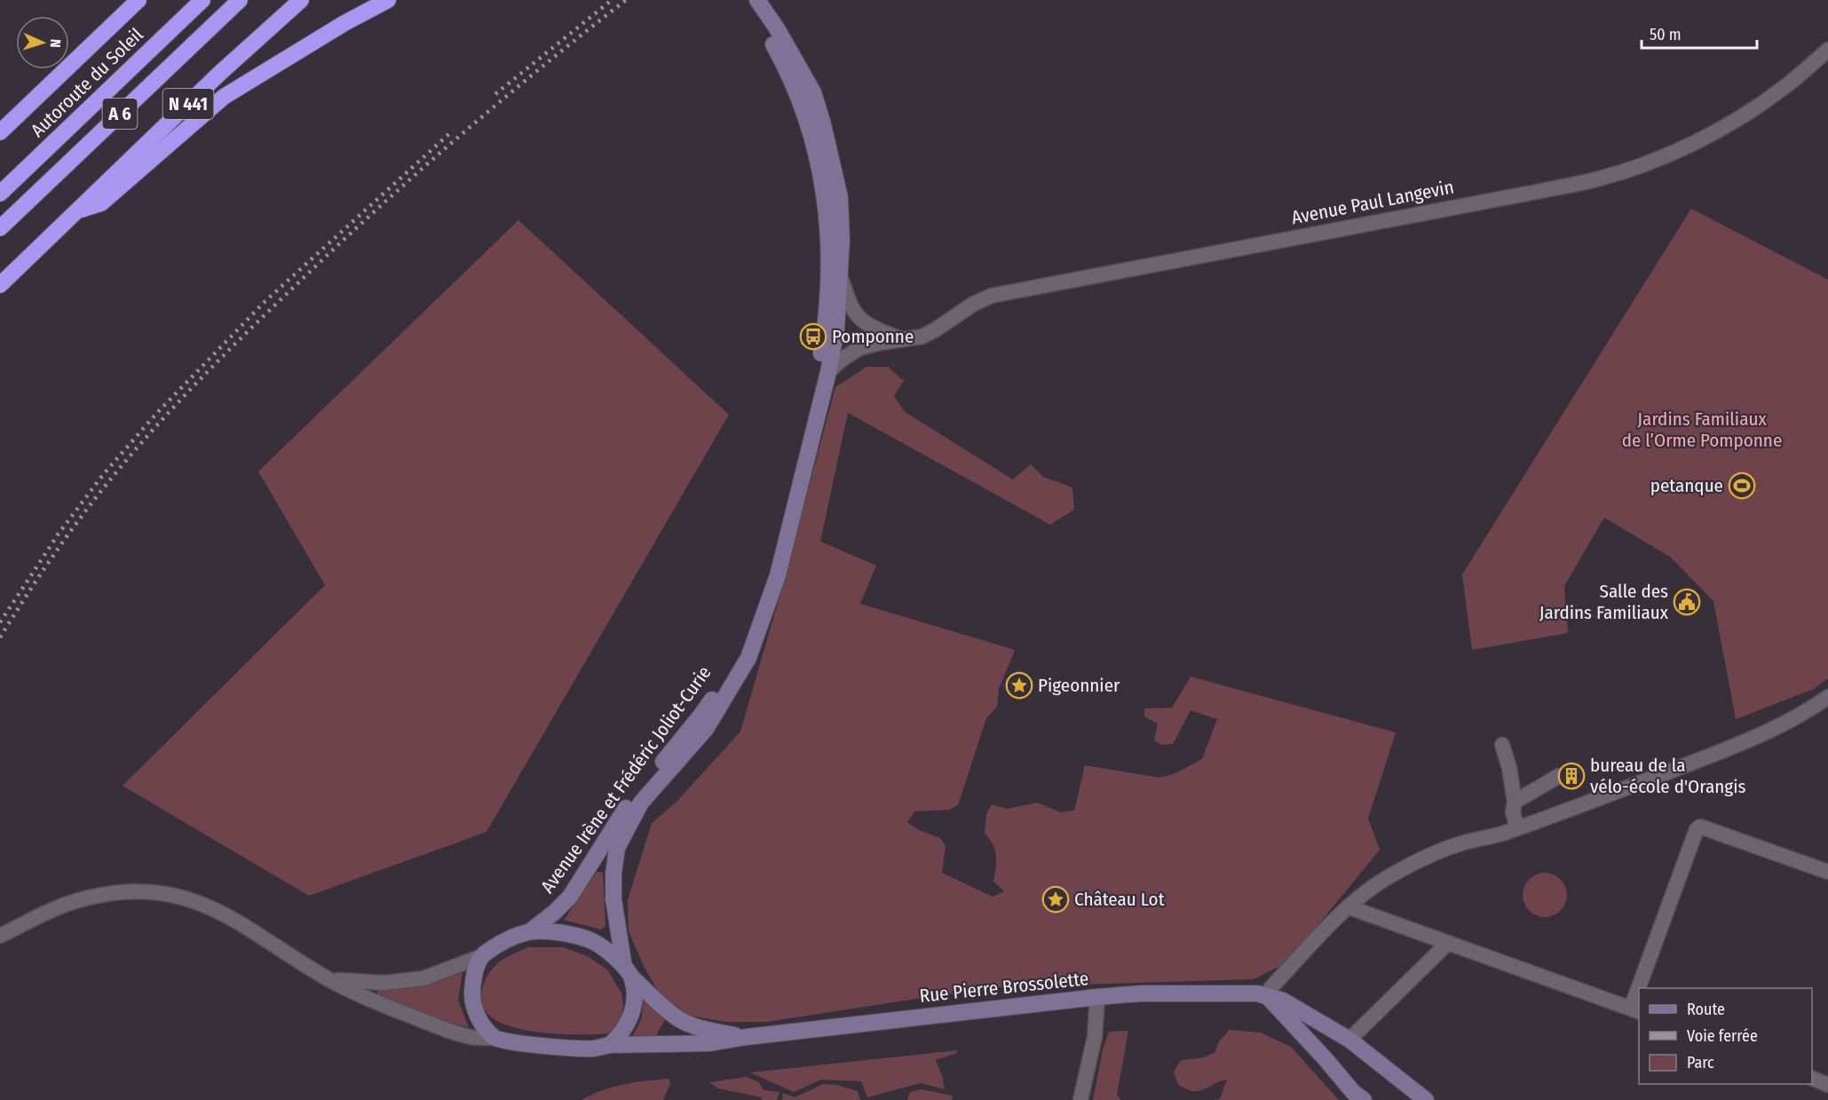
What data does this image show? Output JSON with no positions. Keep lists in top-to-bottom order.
{
  "streets": {
    "highway": ["Autoroute du Soleil", "N 441", "A 6"],
    "main road": ["Avenue Irène et Frédéric Joliot-Curie", "Rue Pierre Brossolette"],
    "street": ["Avenue Paul Langevin"]
  },
  "crossings": [
    ["Avenue Paul Langevin", "Avenue Irène et Frédéric Joliot-Curie"],
    ["Avenue Irène et Frédéric Joliot-Curie", "Rue Pierre Brossolette"]
  ],
  "parks": ["Jardins Familiaux de l’Orme Pomponne"],
  "places": {
    "bus stop": ["Pomponne"],
    "sports": ["petanque"],
    "public building": ["Salle des Jardins Familiaux"],
    "place": ["Pigeonnier", "Château Lot"],
    "building": ["bureau de la vélo-école d'Orangis"]
  },
  "legend": ["Route", "Voie ferrée", "Parc"],
  "scale_bar": "50 m",
  "north": "right"
}
